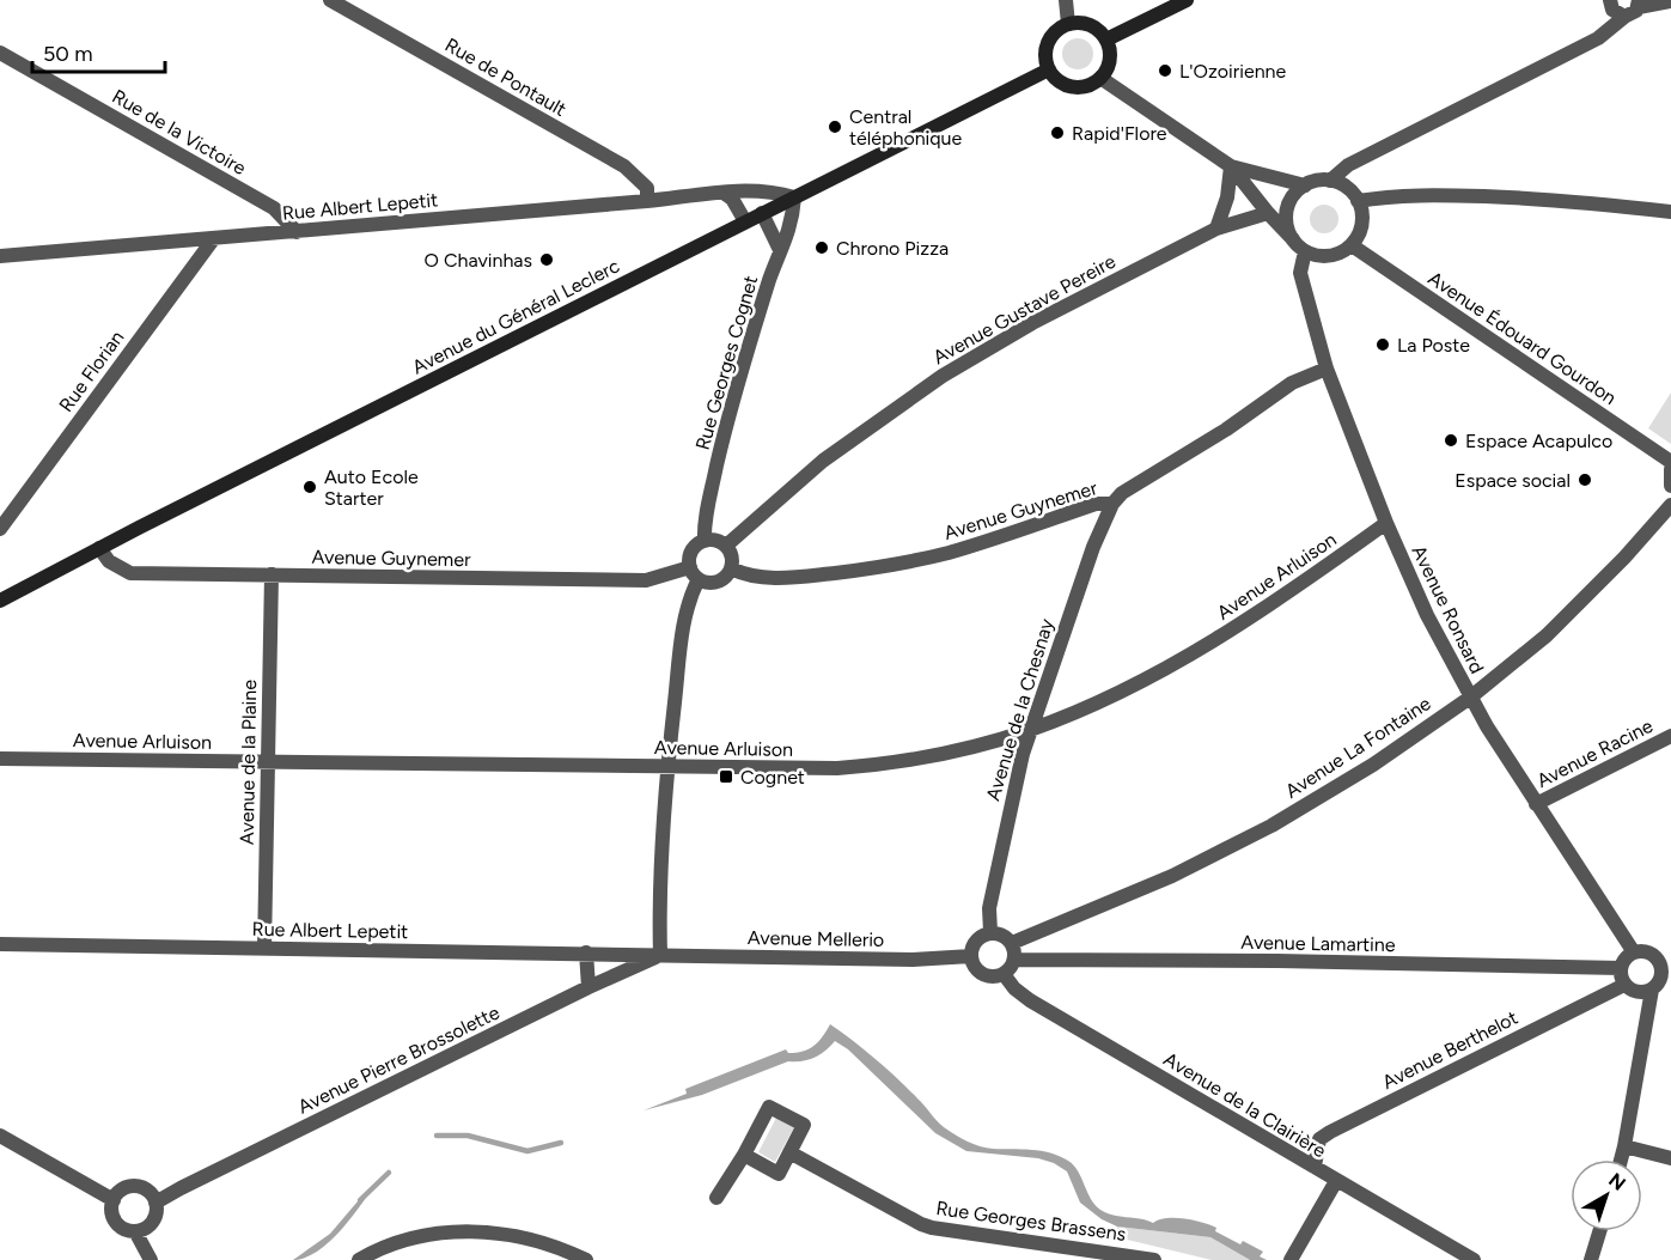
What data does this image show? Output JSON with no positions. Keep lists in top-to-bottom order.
{
  "streets": {
    "street": [
      "Rue de Pontault",
      "Rue de la Victoire",
      "Rue Albert Lepetit",
      "Avenue Gustave Pereire",
      "Avenue du Général Leclerc",
      "Avenue Édouard Gourdon",
      "Rue Georges Cognet",
      "Rue Florian",
      "Avenue Guynemer",
      "Avenue Arluison",
      "Avenue Ronsard",
      "Avenue de la Chesnay",
      "Avenue La Fontaine",
      "Avenue Racine",
      "Avenue de la Plaine",
      "Avenue Mellerio",
      "Avenue Lamartine",
      "Avenue Berthelot",
      "Avenue Pierre Brossolette",
      "Avenue de la Clairière",
      "Rue Georges Brassens"
    ]
  },
  "crossings": [
    ["Rue de Pontault", "Rue Albert Lepetit"],
    ["Rue de la Victoire", "Rue Albert Lepetit"],
    ["Rue Albert Lepetit", "Avenue du Général Leclerc"],
    ["Rue Albert Lepetit", "Rue Georges Cognet"],
    ["Rue Albert Lepetit", "Rue Florian"],
    ["Rue Albert Lepetit", "Avenue de la Plaine"],
    ["Rue Albert Lepetit", "Avenue Mellerio"],
    ["Rue Albert Lepetit", "Avenue Pierre Brossolette"],
    ["Avenue Gustave Pereire", "Rue Georges Cognet"],
    ["Avenue Gustave Pereire", "Avenue Guynemer"],
    ["Avenue du Général Leclerc", "Rue Georges Cognet"],
    ["Avenue du Général Leclerc", "Avenue Guynemer"],
    ["Avenue Édouard Gourdon", "Avenue Ronsard"],
    ["Rue Georges Cognet", "Avenue Guynemer"],
    ["Avenue Guynemer", "Avenue Ronsard"],
    ["Avenue Guynemer", "Avenue de la Chesnay"],
    ["Avenue Guynemer", "Avenue de la Plaine"],
    ["Avenue Arluison", "Avenue Ronsard"],
    ["Avenue Arluison", "Avenue de la Chesnay"],
    ["Avenue Arluison", "Avenue de la Plaine"],
    ["Avenue Ronsard", "Avenue La Fontaine"],
    ["Avenue Ronsard", "Avenue Racine"],
    ["Avenue Ronsard", "Avenue Lamartine"],
    ["Avenue Ronsard", "Avenue Berthelot"],
    ["Avenue de la Chesnay", "Avenue La Fontaine"],
    ["Avenue de la Chesnay", "Avenue Mellerio"],
    ["Avenue de la Chesnay", "Avenue Lamartine"],
    ["Avenue de la Chesnay", "Avenue de la Clairière"],
    ["Avenue La Fontaine", "Avenue Mellerio"],
    ["Avenue La Fontaine", "Avenue Lamartine"],
    ["Avenue La Fontaine", "Avenue de la Clairière"],
    ["Avenue Mellerio", "Avenue Lamartine"],
    ["Avenue Mellerio", "Avenue Pierre Brossolette"],
    ["Avenue Mellerio", "Avenue de la Clairière"],
    ["Avenue Lamartine", "Avenue Berthelot"],
    ["Avenue Lamartine", "Avenue de la Clairière"],
    ["Avenue Berthelot", "Avenue de la Clairière"]
  ],
  "places": {
    "other": [
      "L'Ozoirienne",
      "Central téléphonique",
      "Rapid'Flore",
      "Chrono Pizza",
      "O Chavinhas",
      "La Poste",
      "Espace Acapulco",
      "Espace social",
      "Auto Ecole Starter"
    ],
    "transit": ["Cognet"]
  },
  "scale_bar": "50 m",
  "north": "top right"
}
